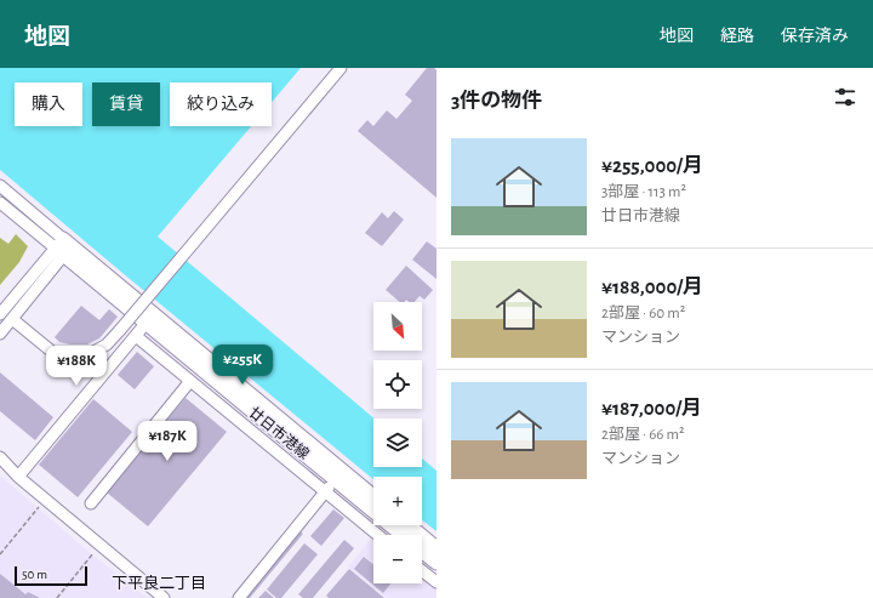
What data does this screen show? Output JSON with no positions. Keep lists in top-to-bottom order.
{
  "streets": {
    "main road": ["廿日市港線"]
  },
  "districts": ["下平良二丁目"],
  "scale_bar": "50 m",
  "north": "bottom right",
  "page": {
    "header": "地図",
    "nav": ["地図", "経路", "保存済み"],
    "heading": "3件の物件",
    "chip": ["購入", "賃貸", "絞り込み"],
    "list": [
      {
        "name": "¥255,000/月",
        "note": "3部屋 · 113 m² · 廿日市港線"
      },
      {
        "name": "¥188,000/月",
        "note": "2部屋 · 60 m² · マンション"
      },
      {
        "name": "¥187,000/月",
        "note": "2部屋 · 66 m² · マンション"
      }
    ],
    "map_buttons": ["+", "−"],
    "price": ["¥255K", "¥188K", "¥187K"],
    "scale": "50 m"
  }
}
